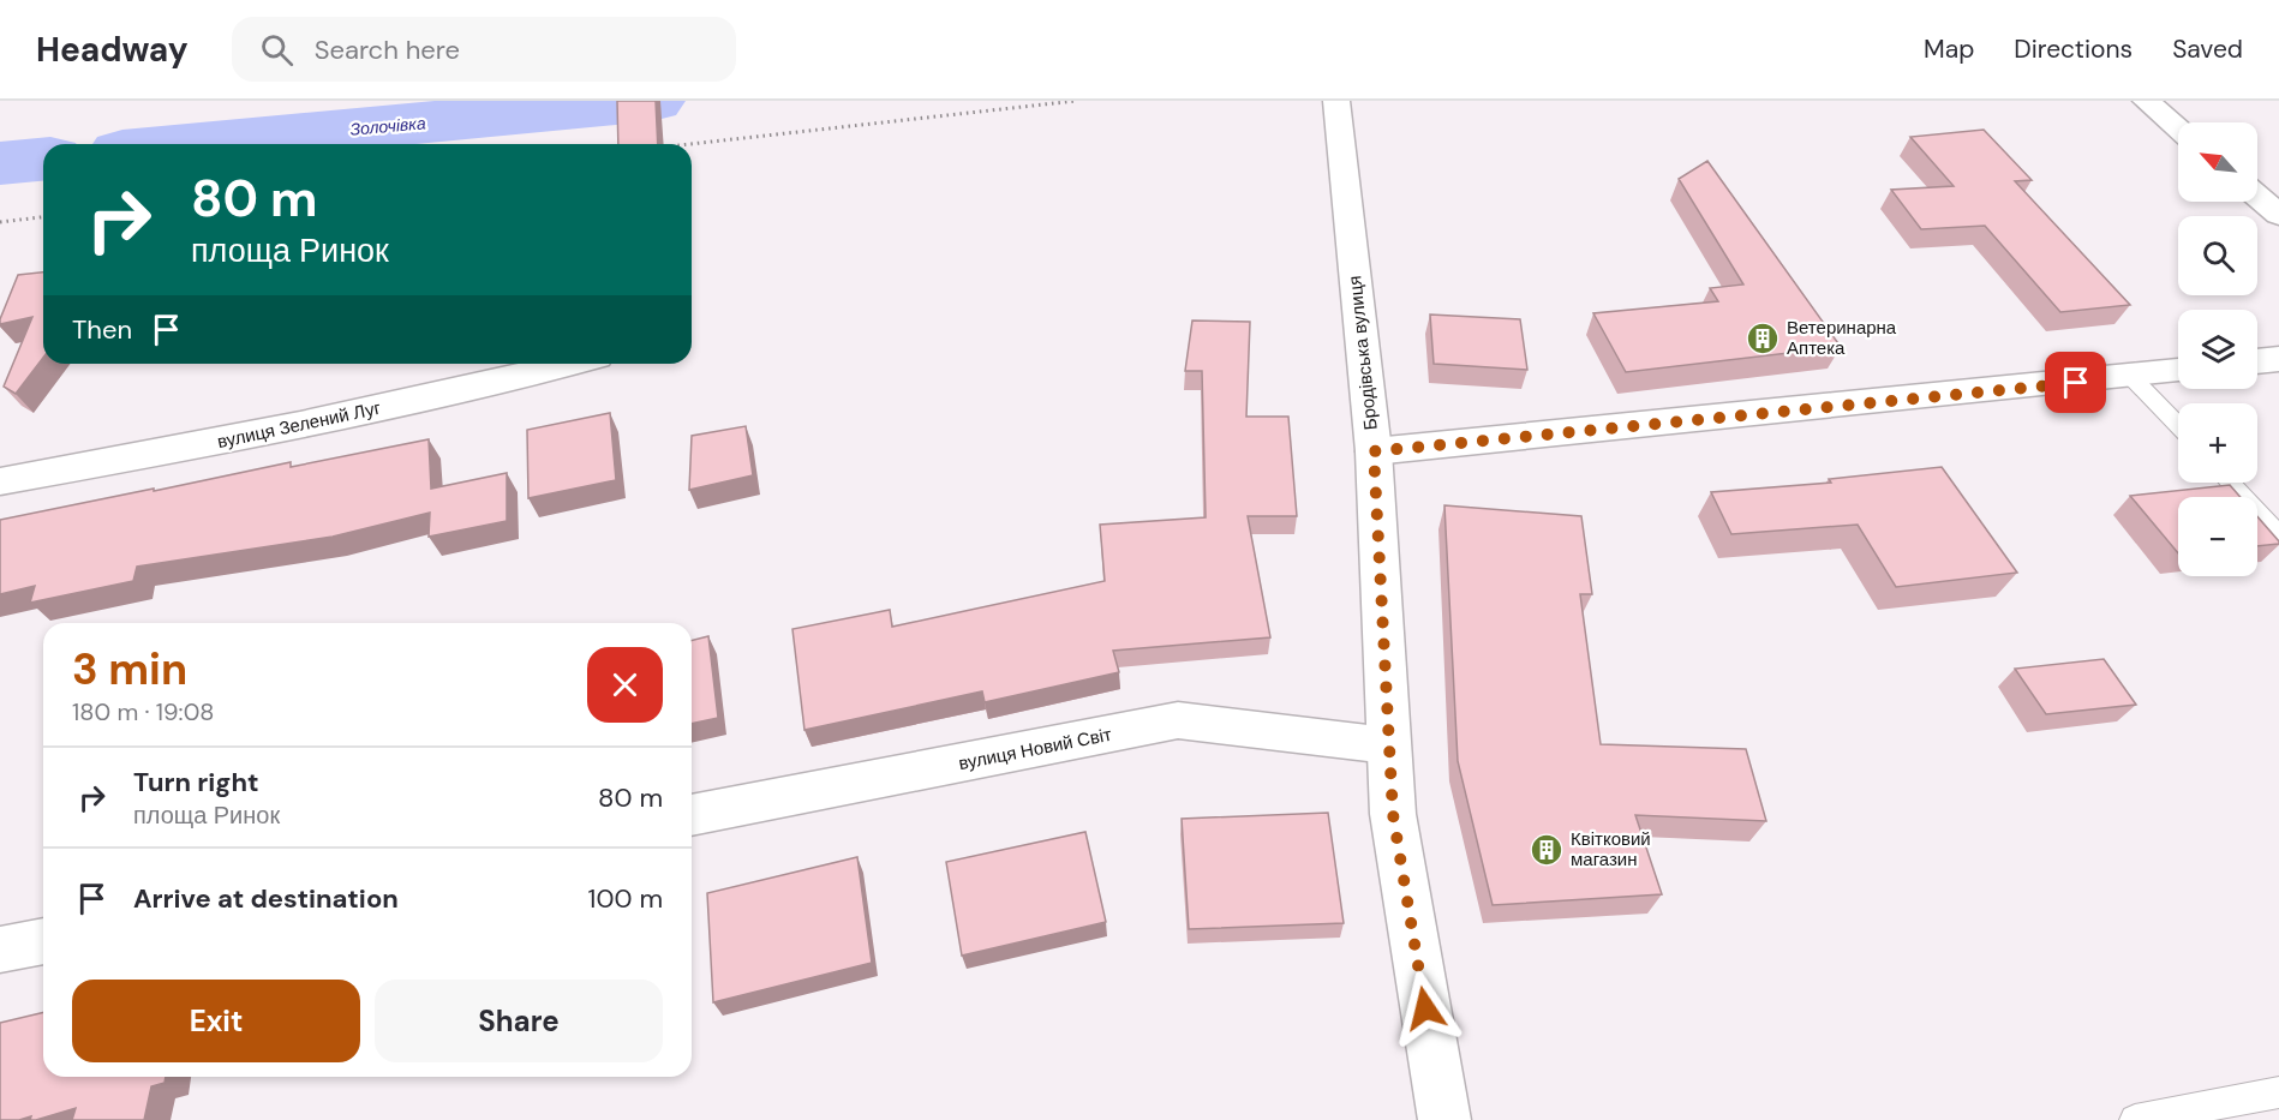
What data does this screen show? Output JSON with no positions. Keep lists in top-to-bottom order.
{
  "streets": {
    "street": ["Бродівська вулиця", "вулиця Зелений Луг", "вулиця Новий Світ"]
  },
  "crossings": [
    ["Бродівська вулиця", "вулиця Новий Світ"]
  ],
  "water": ["Золочівка"],
  "places": {
    "building": ["Ветеринарна Аптека", "Квітковий магазин"]
  },
  "north": "top left",
  "page": {
    "header": "Headway",
    "search": "Search here",
    "nav": ["Map", "Directions", "Saved"],
    "map_buttons": ["+", "−"],
    "turn": ["80 m", "площа Ринок"],
    "then": "Then",
    "heading": ["3 min", "180 m · 19:08"],
    "list": [
      {
        "name": "Turn right",
        "note": "площа Ринок",
        "value": "80 m"
      },
      {
        "name": "Arrive at destination",
        "value": "100 m"
      }
    ],
    "buttons": ["Exit", "Share"]
  }
}
